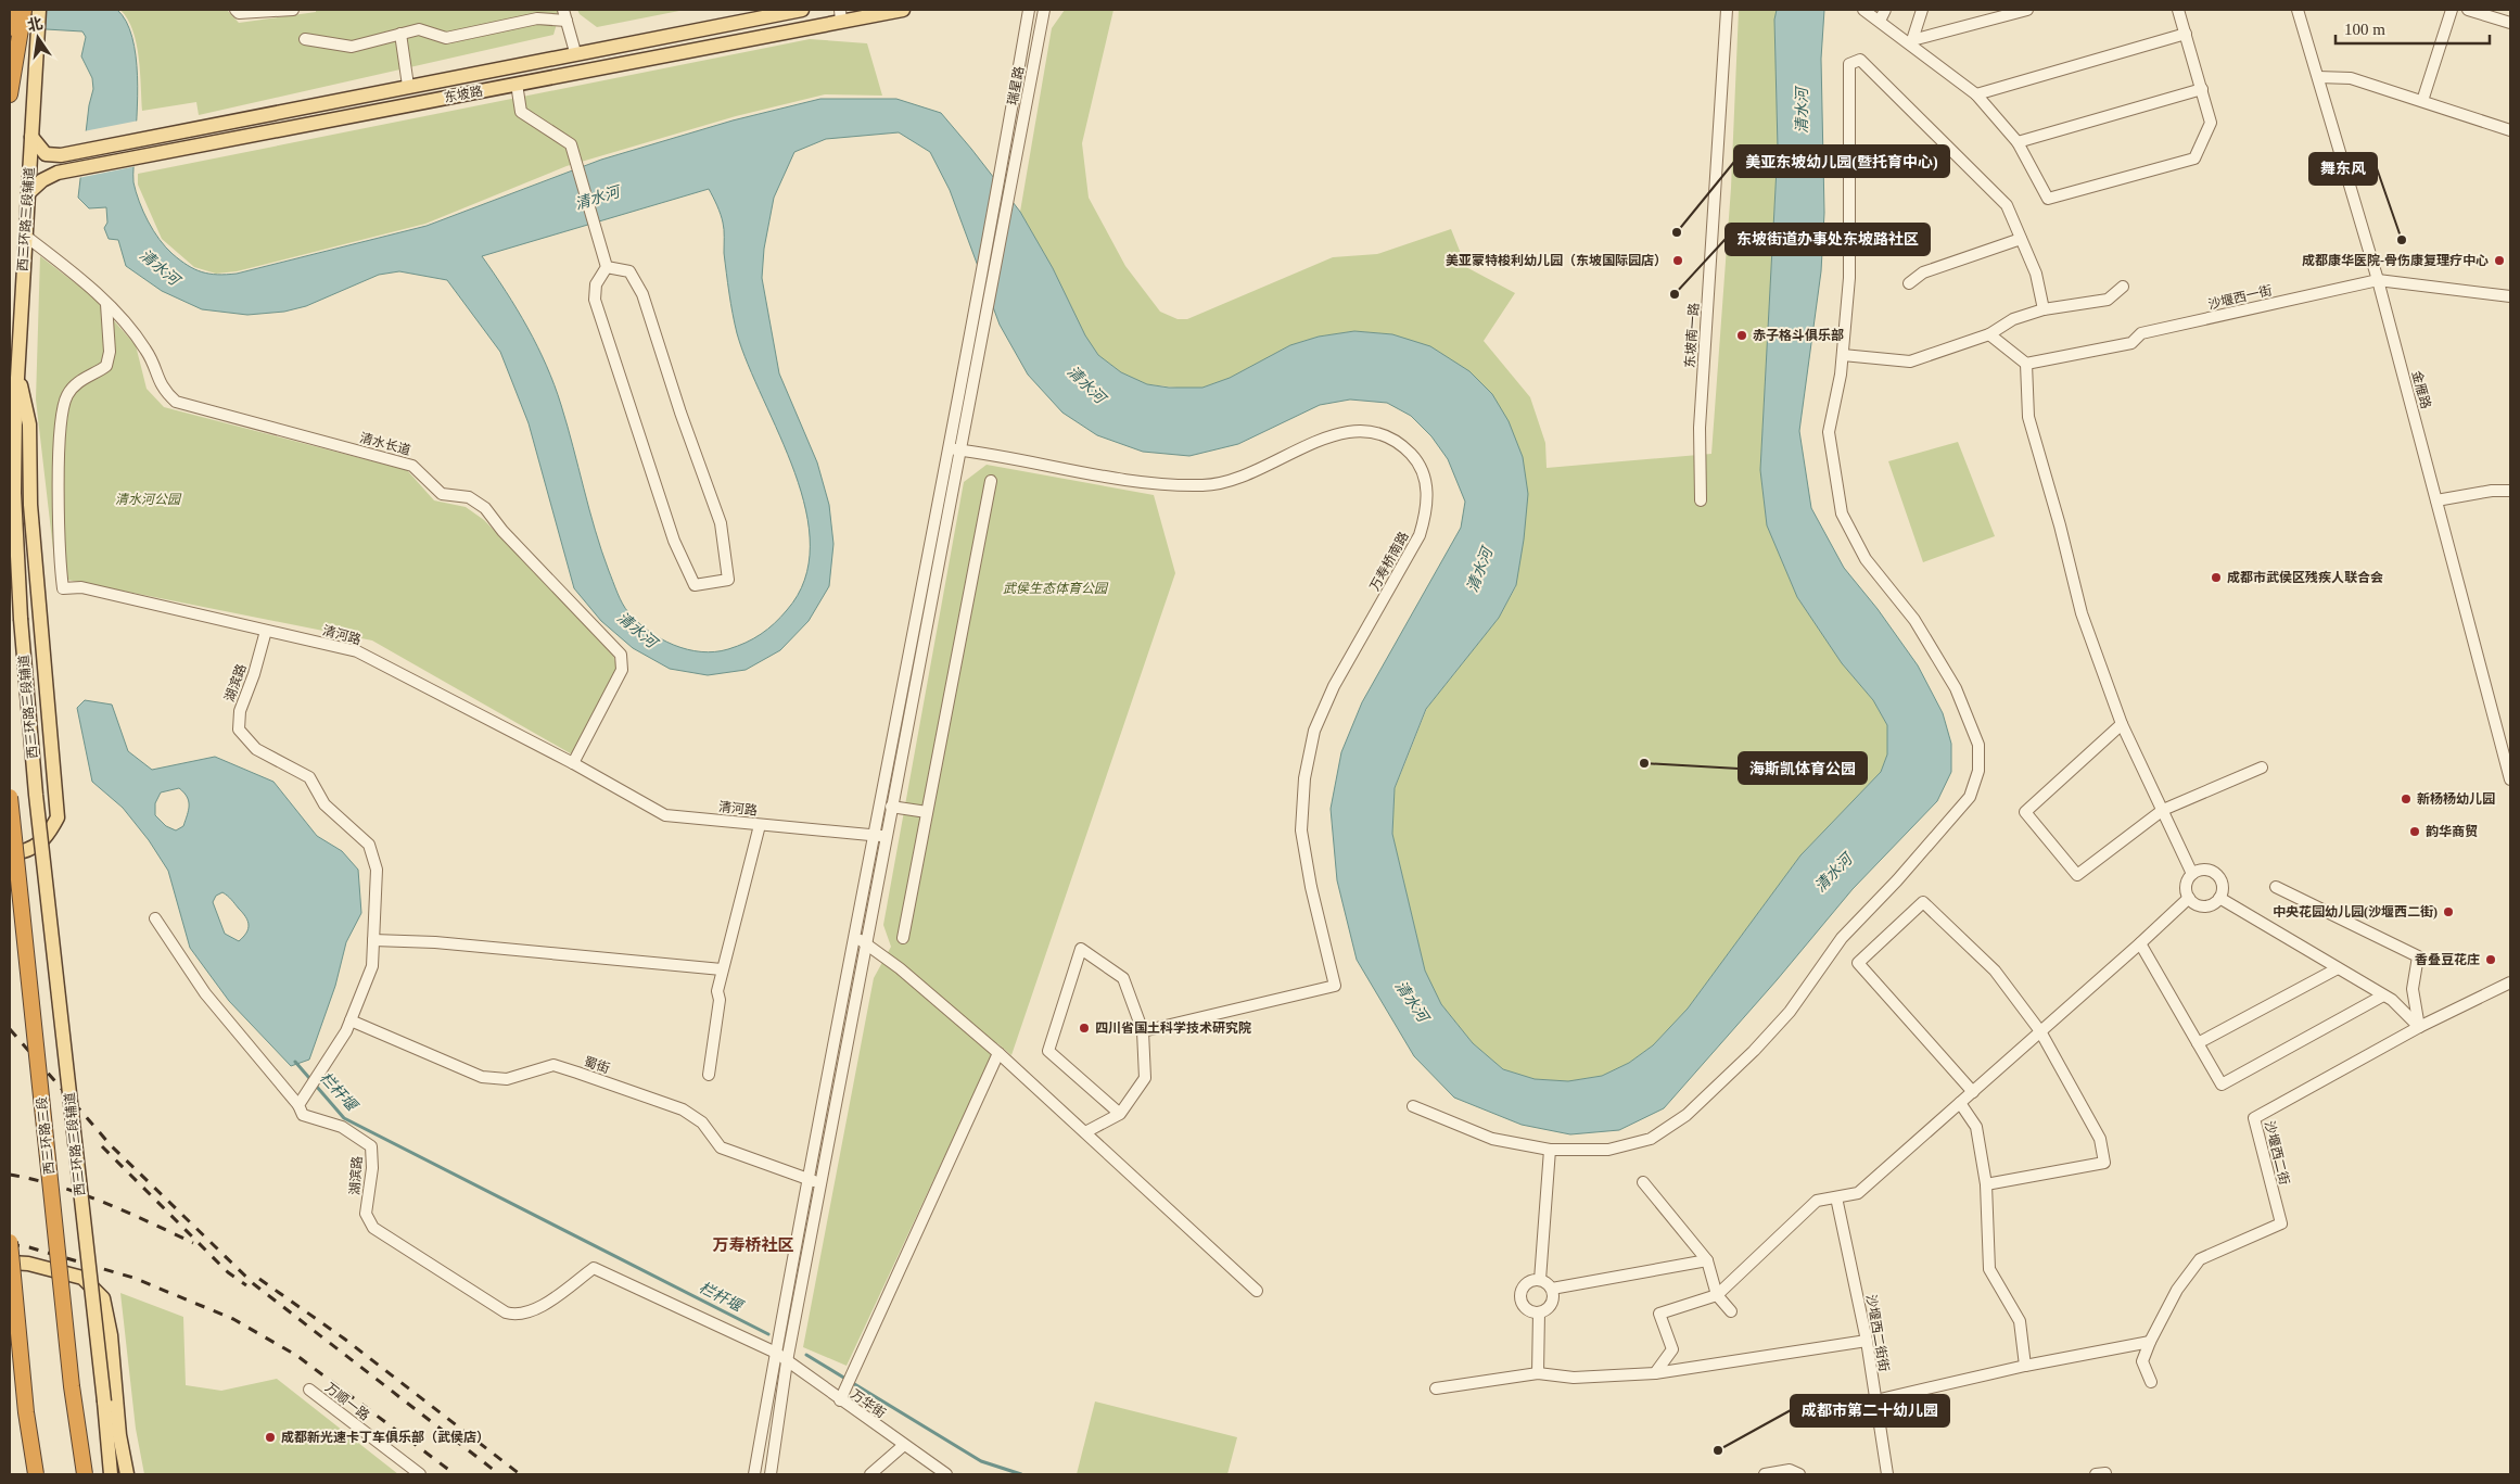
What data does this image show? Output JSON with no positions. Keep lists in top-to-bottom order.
{
  "streets": {
    "highway": ["西三环路三段"],
    "main road": ["东坡路", "西三环路三段辅道"],
    "street": [
      "瑞星路",
      "沙堰西一街",
      "东坡南一路",
      "金雁路",
      "清水长道",
      "万寿桥南路",
      "清河路",
      "湖滨路",
      "蜀街",
      "沙堰西二街",
      "沙堰西二街街",
      "万顺一路",
      "万华街"
    ]
  },
  "crossings": [
    ["瑞星路", "万寿桥南路"],
    ["东坡路", "西三环路三段辅道"],
    ["西三环路三段辅道", "清水长道"],
    ["沙堰西一街", "金雁路"],
    ["清水长道", "清河路"],
    ["清河路", "湖滨路"],
    ["湖滨路", "蜀街"],
    ["湖滨路", "万华街"]
  ],
  "districts": ["万寿桥社区"],
  "water": ["清水河", "栏杆堰"],
  "parks": ["清水河公园", "武侯生态体育公园"],
  "places": [
    "美亚东坡幼儿园(暨托育中心)",
    "舞东风",
    "美亚蒙特梭利幼儿园（东坡国际园店）",
    "成都康华医院-骨伤康复理疗中心",
    "东坡街道办事处东坡路社区",
    "赤子格斗俱乐部",
    "成都市武侯区残疾人联合会",
    "海斯凯体育公园",
    "新杨杨幼儿园",
    "韵华商贸",
    "中央花园幼儿园(沙堰西二街)",
    "香叠豆花庄",
    "四川省国土科学技术研究院",
    "成都新光速卡丁车俱乐部（武侯店）",
    "成都市第二十幼儿园"
  ],
  "scale_bar": "100 m",
  "north": "top"
}
